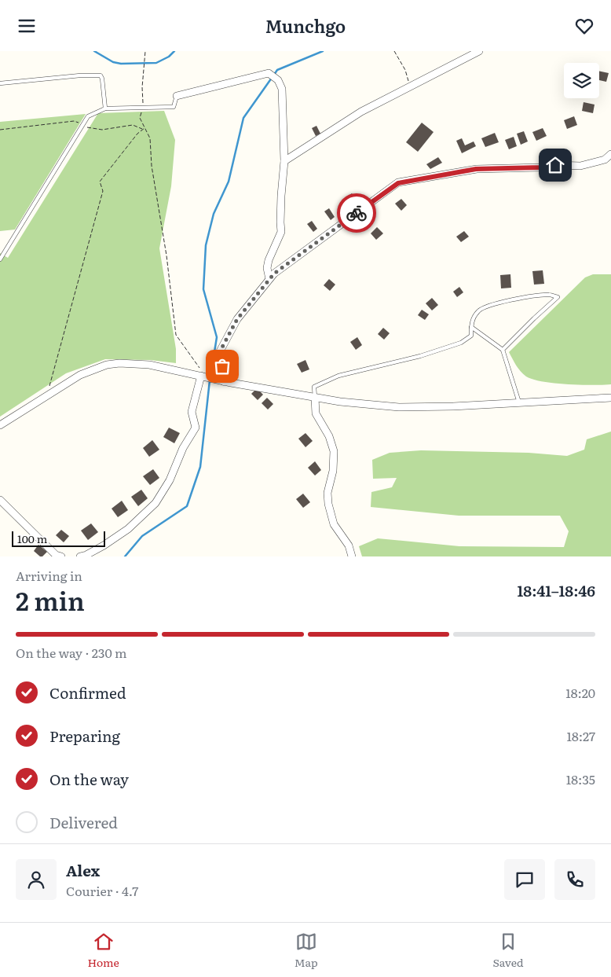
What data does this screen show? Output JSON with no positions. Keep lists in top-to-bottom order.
{
  "scale_bar": "100 m",
  "page": {
    "header": "Munchgo",
    "scale": "100 m",
    "heading": ["2 min", "Arriving in", "18:41–18:46"],
    "panel": ["Alex", "Courier · 4.7"],
    "bar": "On the way · 230 m",
    "list": [
      ["Confirmed", "18:20"],
      ["Preparing", "18:27"],
      ["On the way", "18:35"],
      "Delivered"
    ],
    "tabs": ["Home", "Map", "Saved"]
  }
}
